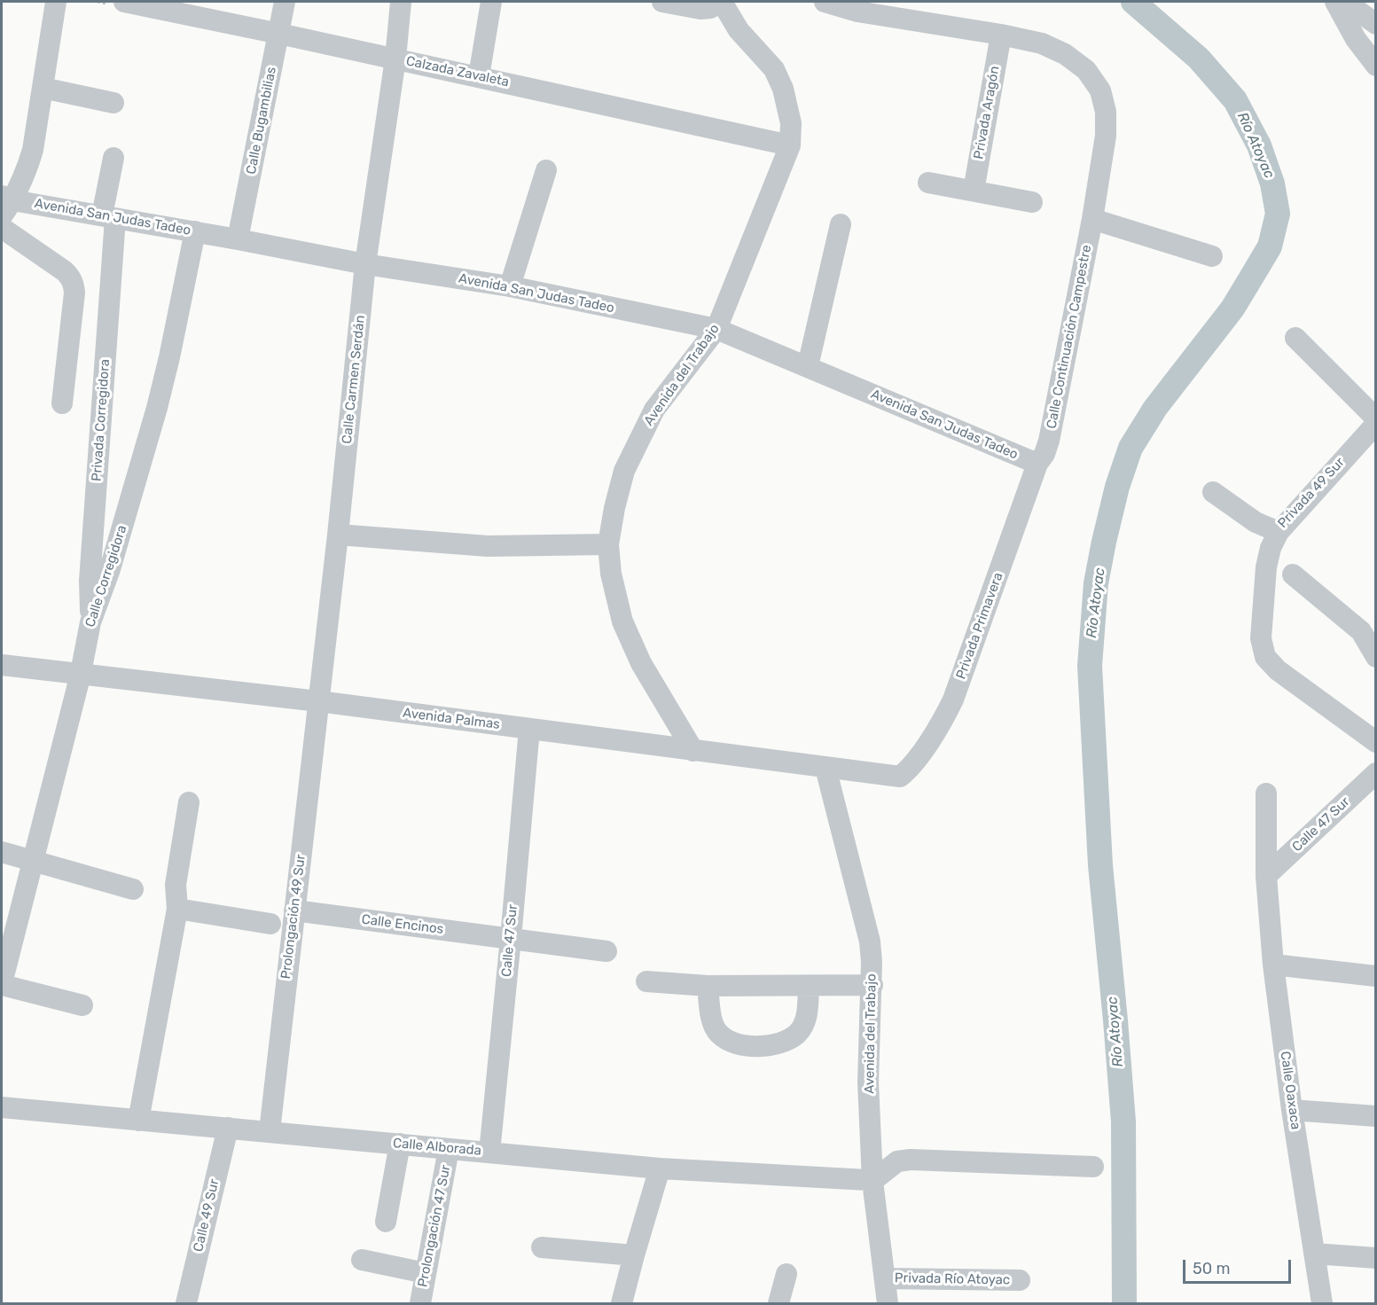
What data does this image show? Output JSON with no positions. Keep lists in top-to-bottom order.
{
  "streets": {
    "street": [
      "Calzada Zavaleta",
      "Privada Aragón",
      "Calle Bugambilias",
      "Avenida San Judas Tadeo",
      "Calle Continuación Campestre",
      "Avenida del Trabajo",
      "Calle Carmen Serdán",
      "Privada Corregidora",
      "Privada 49 Sur",
      "Calle Corregidora",
      "Privada Primavera",
      "Avenida Palmas",
      "Calle 47 Sur",
      "Prolongación 49 Sur",
      "Calle Encinos",
      "Calle Oaxaca",
      "Calle Alborada",
      "Calle 49 Sur",
      "Prolongación 47 Sur",
      "Privada Río Atoyac"
    ]
  },
  "crossings": [
    ["Calzada Zavaleta", "Calle Bugambilias"],
    ["Calzada Zavaleta", "Avenida del Trabajo"],
    ["Calzada Zavaleta", "Calle Carmen Serdán"],
    ["Privada Aragón", "Calle Continuación Campestre"],
    ["Calle Bugambilias", "Avenida San Judas Tadeo"],
    ["Avenida San Judas Tadeo", "Calle Continuación Campestre"],
    ["Avenida San Judas Tadeo", "Avenida del Trabajo"],
    ["Avenida San Judas Tadeo", "Calle Carmen Serdán"],
    ["Avenida San Judas Tadeo", "Privada Corregidora"],
    ["Avenida San Judas Tadeo", "Calle Corregidora"],
    ["Avenida San Judas Tadeo", "Privada Primavera"],
    ["Calle Continuación Campestre", "Privada Primavera"],
    ["Avenida del Trabajo", "Avenida Palmas"],
    ["Avenida del Trabajo", "Calle Alborada"],
    ["Avenida del Trabajo", "Privada Río Atoyac"],
    ["Calle Carmen Serdán", "Avenida Palmas"],
    ["Calle Carmen Serdán", "Prolongación 49 Sur"],
    ["Privada Corregidora", "Calle Corregidora"],
    ["Calle Corregidora", "Avenida Palmas"],
    ["Privada Primavera", "Avenida Palmas"],
    ["Avenida Palmas", "Calle 47 Sur"],
    ["Avenida Palmas", "Prolongación 49 Sur"],
    ["Calle 47 Sur", "Calle Encinos"],
    ["Calle 47 Sur", "Calle Oaxaca"],
    ["Calle 47 Sur", "Calle Alborada"],
    ["Prolongación 49 Sur", "Calle Encinos"],
    ["Prolongación 49 Sur", "Calle Alborada"],
    ["Calle Alborada", "Calle 49 Sur"],
    ["Calle Alborada", "Prolongación 47 Sur"]
  ],
  "water": ["Río Atoyac"],
  "scale_bar": "50 m"
}
